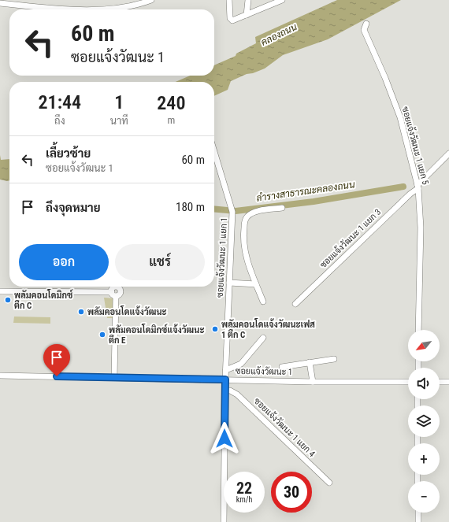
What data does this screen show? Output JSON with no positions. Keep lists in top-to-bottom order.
{
  "streets": {
    "street": [
      "ซอยแจ้งวัฒนะ 1 แยก 5",
      "ซอยแจ้งวัฒนะ 1 แยก 3",
      "ซอยแจ้งวัฒนะ 1 แยก 1",
      "ซอยแจ้งวัฒนะ 1",
      "ซอยแจ้งวัฒนะ 1 แยก 4"
    ]
  },
  "crossings": [
    ["ซอยแจ้งวัฒนะ 1 แยก 5", "ซอยแจ้งวัฒนะ 1 แยก 3"],
    ["ซอยแจ้งวัฒนะ 1 แยก 1", "ซอยแจ้งวัฒนะ 1"],
    ["ซอยแจ้งวัฒนะ 1 แยก 1", "ซอยแจ้งวัฒนะ 1 แยก 4"]
  ],
  "water": ["คลองถนน", "ลำรางสาธารณะคลองถนน"],
  "places": [
    "พลัมคอนโดมิกซ์ ตึก C",
    "พลัมคอนโดแจ้งวัฒนะ",
    "พลัมคอนโดแจ้งวัฒนะเฟส 1 ตึก C",
    "พลัมคอนโดมิกซ์แจ้งวัฒนะ ตึก E"
  ],
  "north": "bottom left",
  "page": {
    "turn": ["60 m", "ซอยแจ้งวัฒนะ 1"],
    "eta": [
      "21:44",
      "ถึง",
      "1",
      "นาที",
      "240",
      "m"
    ],
    "list": [
      {
        "name": "เลี้ยวซ้าย",
        "note": "ซอยแจ้งวัฒนะ 1",
        "value": "60 m"
      },
      {
        "name": "ถึงจุดหมาย",
        "value": "180 m"
      }
    ],
    "buttons": ["ออก", "แชร์"],
    "map_buttons": ["+", "−"],
    "speed": "22 km/h",
    "limit": "30"
  }
}
